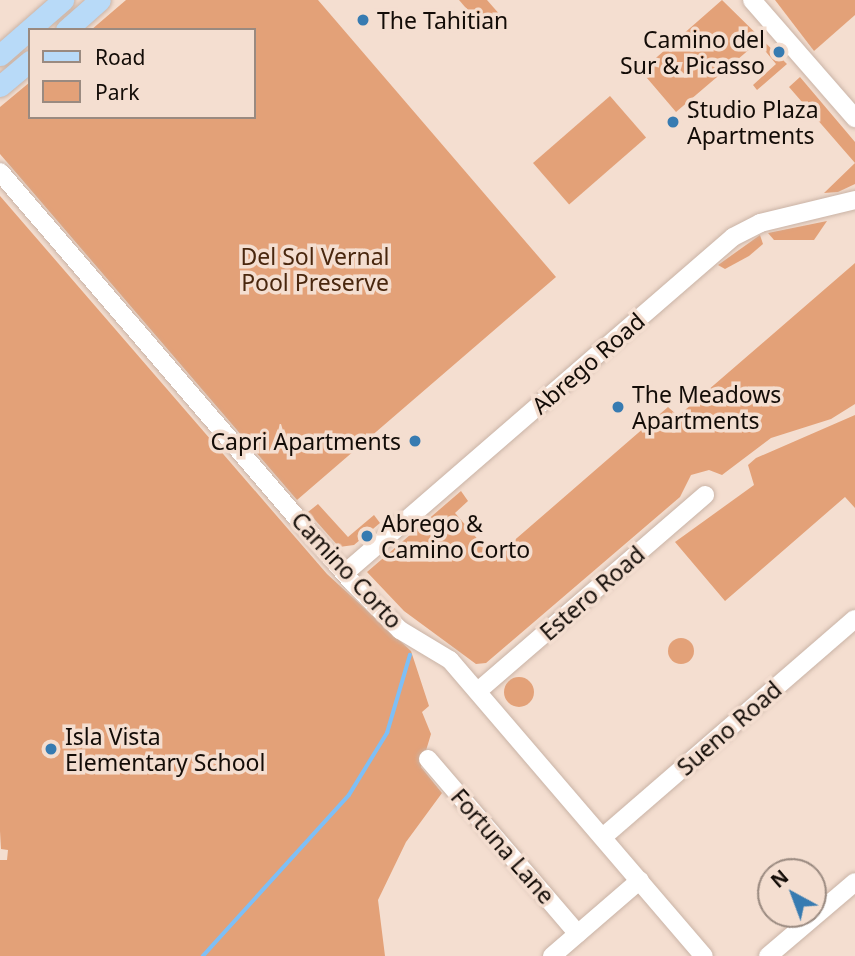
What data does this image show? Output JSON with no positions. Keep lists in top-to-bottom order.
{
  "streets": {
    "street": [
      "Abrego Road",
      "Camino Corto",
      "Estero Road",
      "Sueno Road",
      "Fortuna Lane"
    ]
  },
  "crossings": [
    ["Abrego Road", "Camino Corto"],
    ["Camino Corto", "Estero Road"],
    ["Camino Corto", "Sueno Road"]
  ],
  "parks": ["Del Sol Vernal Pool Preserve"],
  "places": [
    "The Tahitian",
    "Camino del Sur & Picasso",
    "Studio Plaza Apartments",
    "The Meadows Apartments",
    "Capri Apartments",
    "Abrego & Camino Corto",
    "Isla Vista Elementary School"
  ],
  "legend": ["Road", "Park"],
  "north": "top left"
}
